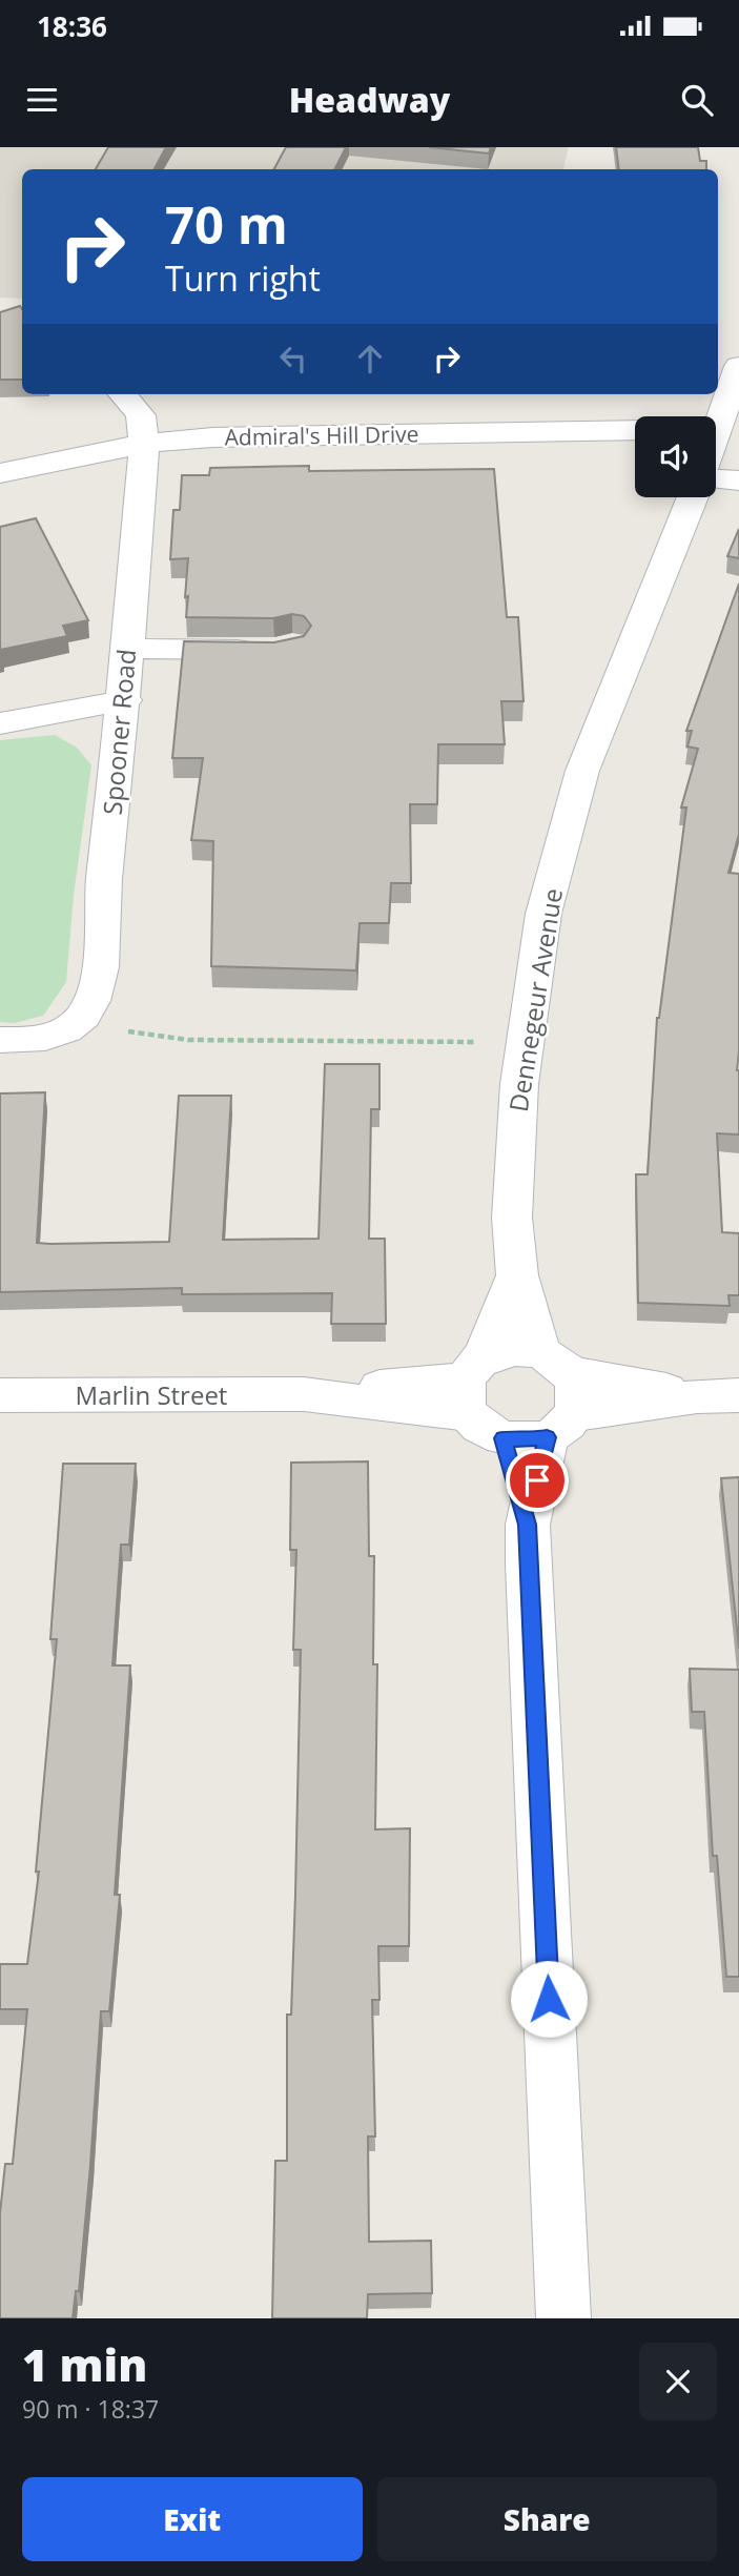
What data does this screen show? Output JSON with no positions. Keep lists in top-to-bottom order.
{
  "streets": {
    "street": [
      "Admiral's Hill Drive",
      "Spooner Road",
      "Dennegeur Avenue",
      "Marlin Street"
    ]
  },
  "crossings": [
    ["Admiral's Hill Drive", "Spooner Road"],
    ["Dennegeur Avenue", "Marlin Street"]
  ],
  "page": {
    "status": "18:36",
    "header": "Headway",
    "turn": ["70 m", "Turn right"],
    "heading": ["1 min", "90 m · 18:37"],
    "buttons": ["Exit", "Share"]
  }
}
